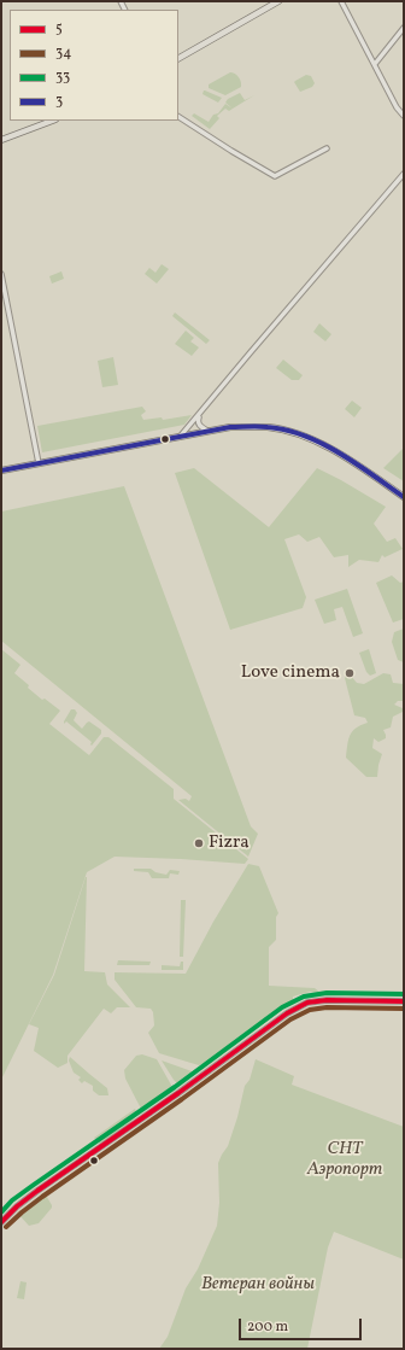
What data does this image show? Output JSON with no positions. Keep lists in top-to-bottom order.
{
  "parks": ["СНТ Аэропорт", "Ветеран войны"],
  "places": ["Love cinema", "Fizra"],
  "lines": [
    "transit line 3",
    "transit line 33",
    "transit line 5",
    "transit line 34"
  ],
  "legend": [
    "5",
    "34",
    "33",
    "3"
  ],
  "scale_bar": "200 m"
}
